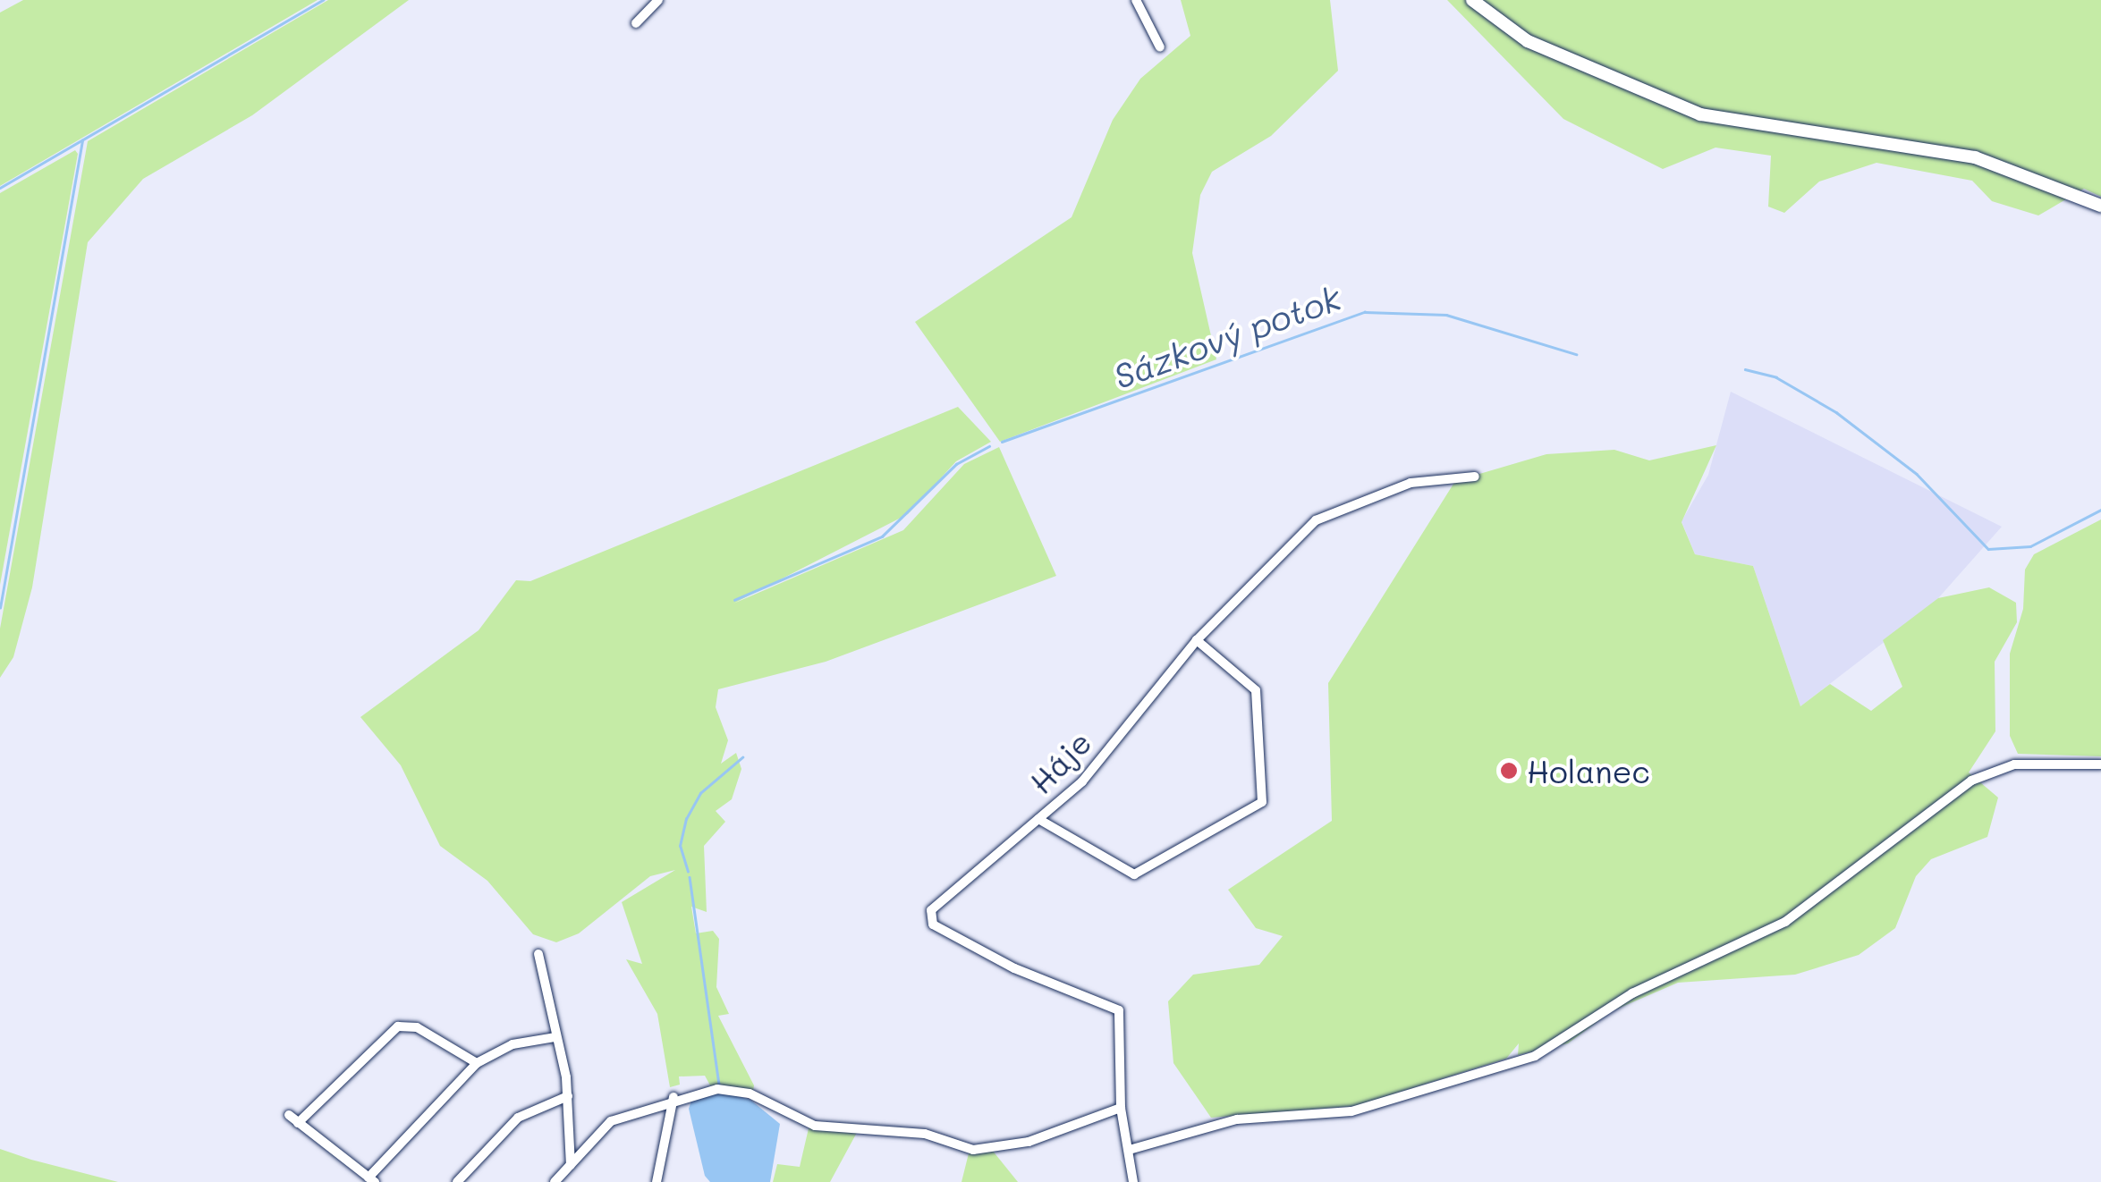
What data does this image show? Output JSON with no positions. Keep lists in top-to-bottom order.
{
  "streets": {
    "street": ["Háje"]
  },
  "water": ["Sázkový potok"],
  "places": ["Holanec"]
}
